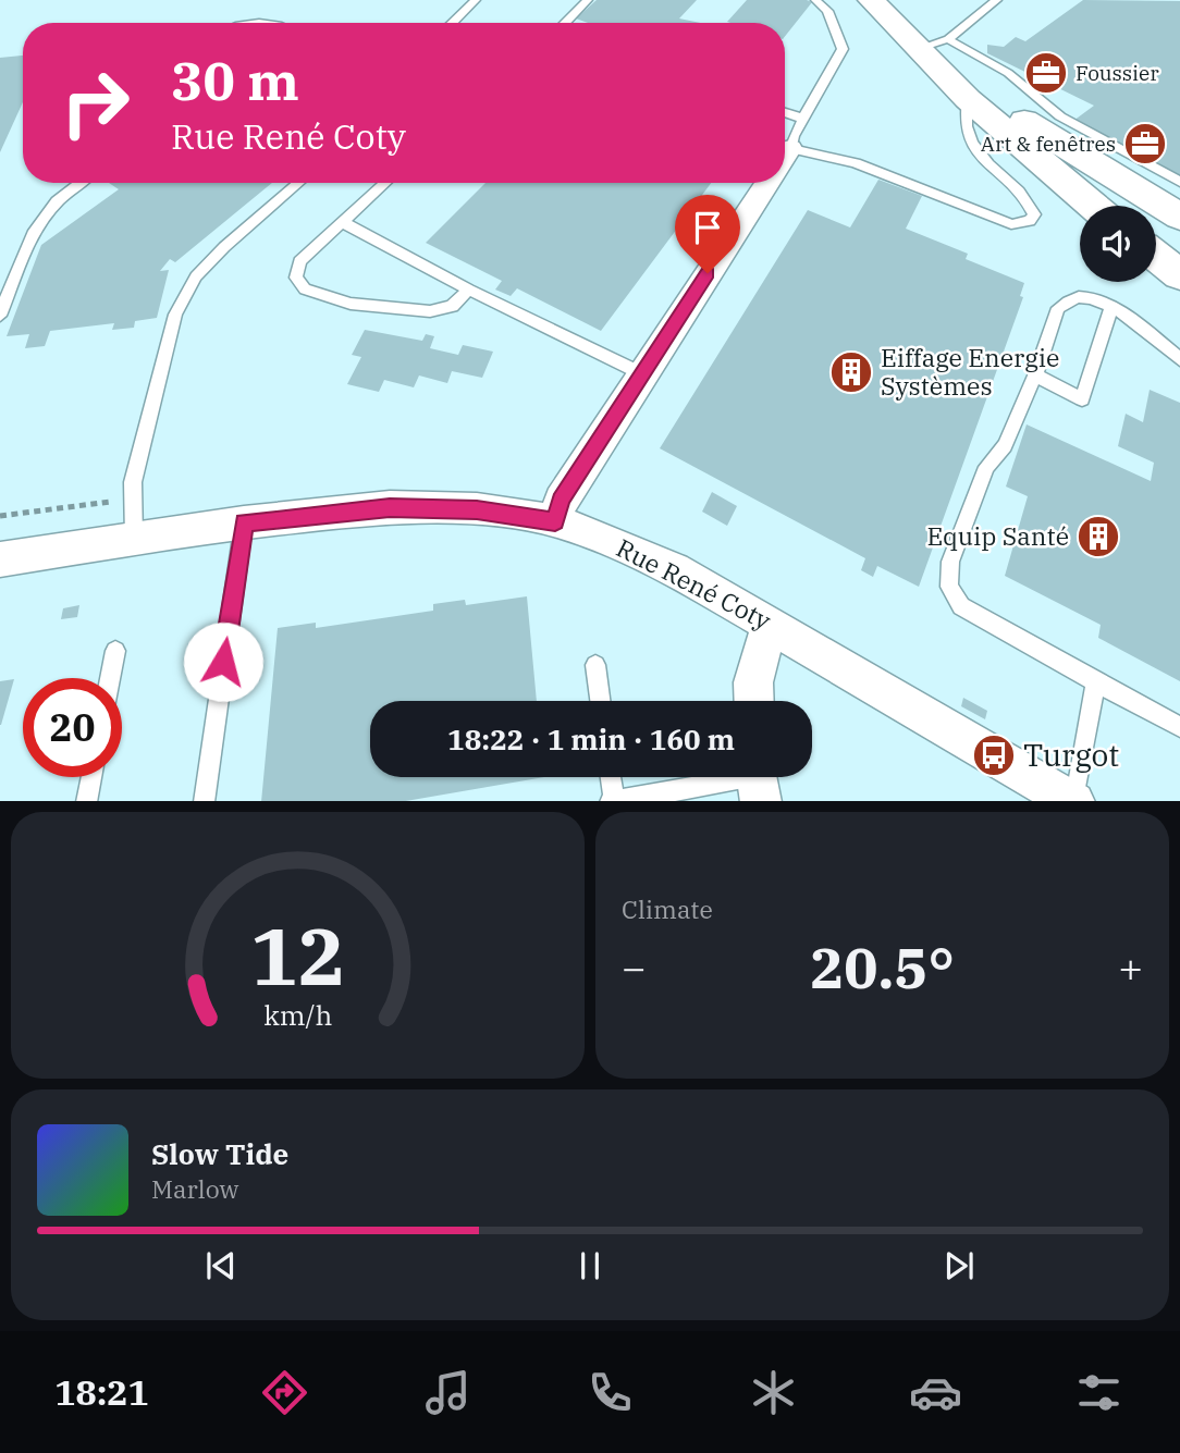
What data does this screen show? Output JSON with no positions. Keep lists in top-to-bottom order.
{
  "streets": {
    "street": ["Rue René Coty"]
  },
  "places": {
    "office": ["Foussier", "Art & fenêtres"],
    "building": ["Eiffage Energie Systèmes", "Equip Santé"],
    "bus stop": ["Turgot"]
  },
  "page": {
    "turn": ["30 m", "Rue René Coty"],
    "limit": "20",
    "trip": "18:22 · 1 min · 160 m",
    "tile": "Climate",
    "heat": ["−", "20.5°", "+"],
    "song": ["Slow Tide", "Marlow"],
    "tabs": "18:21",
    "gauge": ["12", "km/h"]
  }
}
